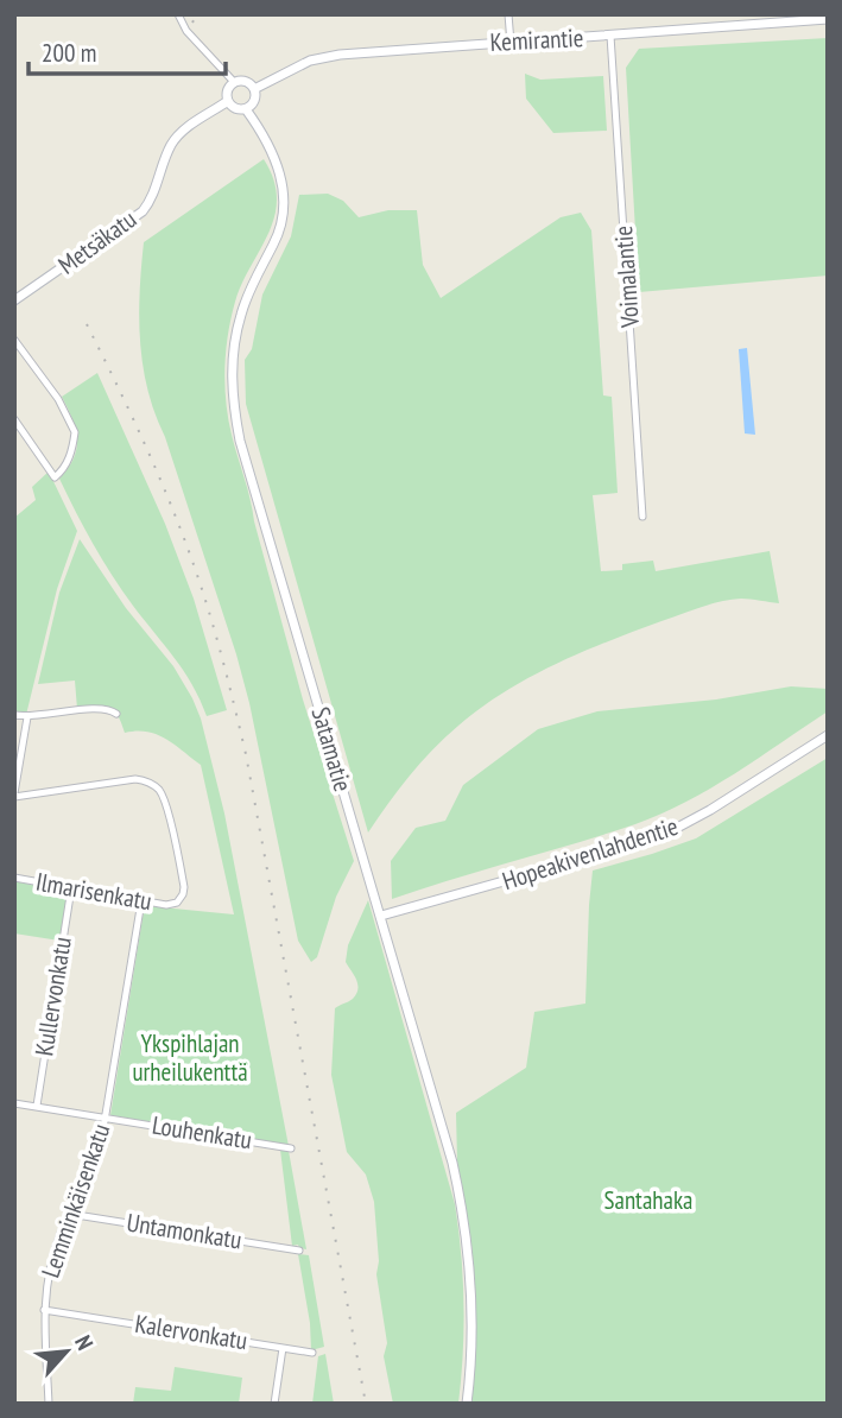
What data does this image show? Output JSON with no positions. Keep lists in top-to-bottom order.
{
  "streets": {
    "street": [
      "Kemirantie",
      "Metsäkatu",
      "Voimalantie",
      "Satamatie",
      "Hopeakivenlahdentie",
      "Ilmarisenkatu",
      "Kullervonkatu",
      "Louhenkatu",
      "Lemminkäisenkatu",
      "Untamonkatu",
      "Kalervonkatu"
    ]
  },
  "crossings": [
    ["Kemirantie", "Metsäkatu"],
    ["Kemirantie", "Voimalantie"],
    ["Kemirantie", "Satamatie"],
    ["Metsäkatu", "Satamatie"],
    ["Satamatie", "Hopeakivenlahdentie"],
    ["Ilmarisenkatu", "Kullervonkatu"],
    ["Ilmarisenkatu", "Lemminkäisenkatu"],
    ["Kullervonkatu", "Louhenkatu"],
    ["Louhenkatu", "Lemminkäisenkatu"],
    ["Lemminkäisenkatu", "Untamonkatu"],
    ["Lemminkäisenkatu", "Kalervonkatu"]
  ],
  "parks": ["Ykspihlajan urheilukenttä", "Santahaka"],
  "scale_bar": "200 m",
  "north": "top right"
}
